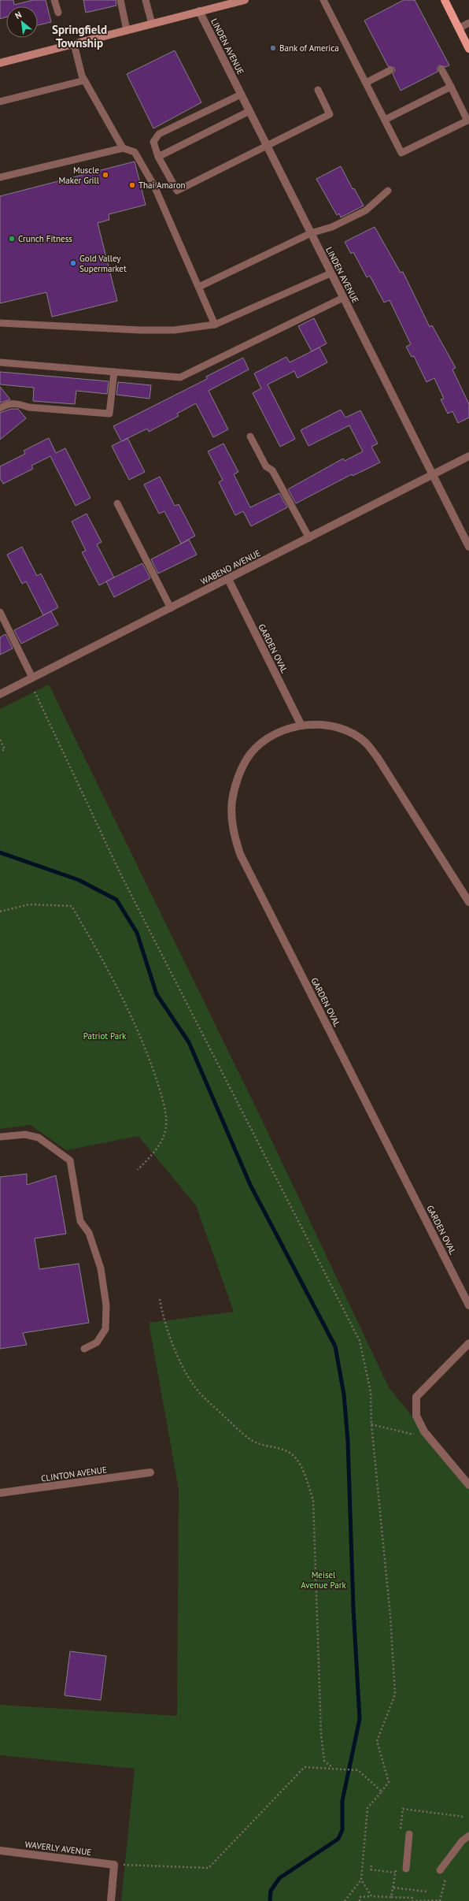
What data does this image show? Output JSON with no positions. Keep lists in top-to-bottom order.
{
  "streets": {
    "street": [
      "LINDEN AVENUE",
      "WABENO AVENUE",
      "GARDEN OVAL",
      "CLINTON AVENUE",
      "WAVERLY AVENUE"
    ]
  },
  "crossings": [
    ["LINDEN AVENUE", "WABENO AVENUE"],
    ["WABENO AVENUE", "GARDEN OVAL"]
  ],
  "districts": ["Springfield Township"],
  "parks": ["Patriot Park", "Meisel Avenue Park"],
  "places": [
    "Bank of America",
    "Muscle Maker Grill",
    "Thai Amaron",
    "Crunch Fitness",
    "Gold Valley Supermarket"
  ],
  "north": "top left"
}
